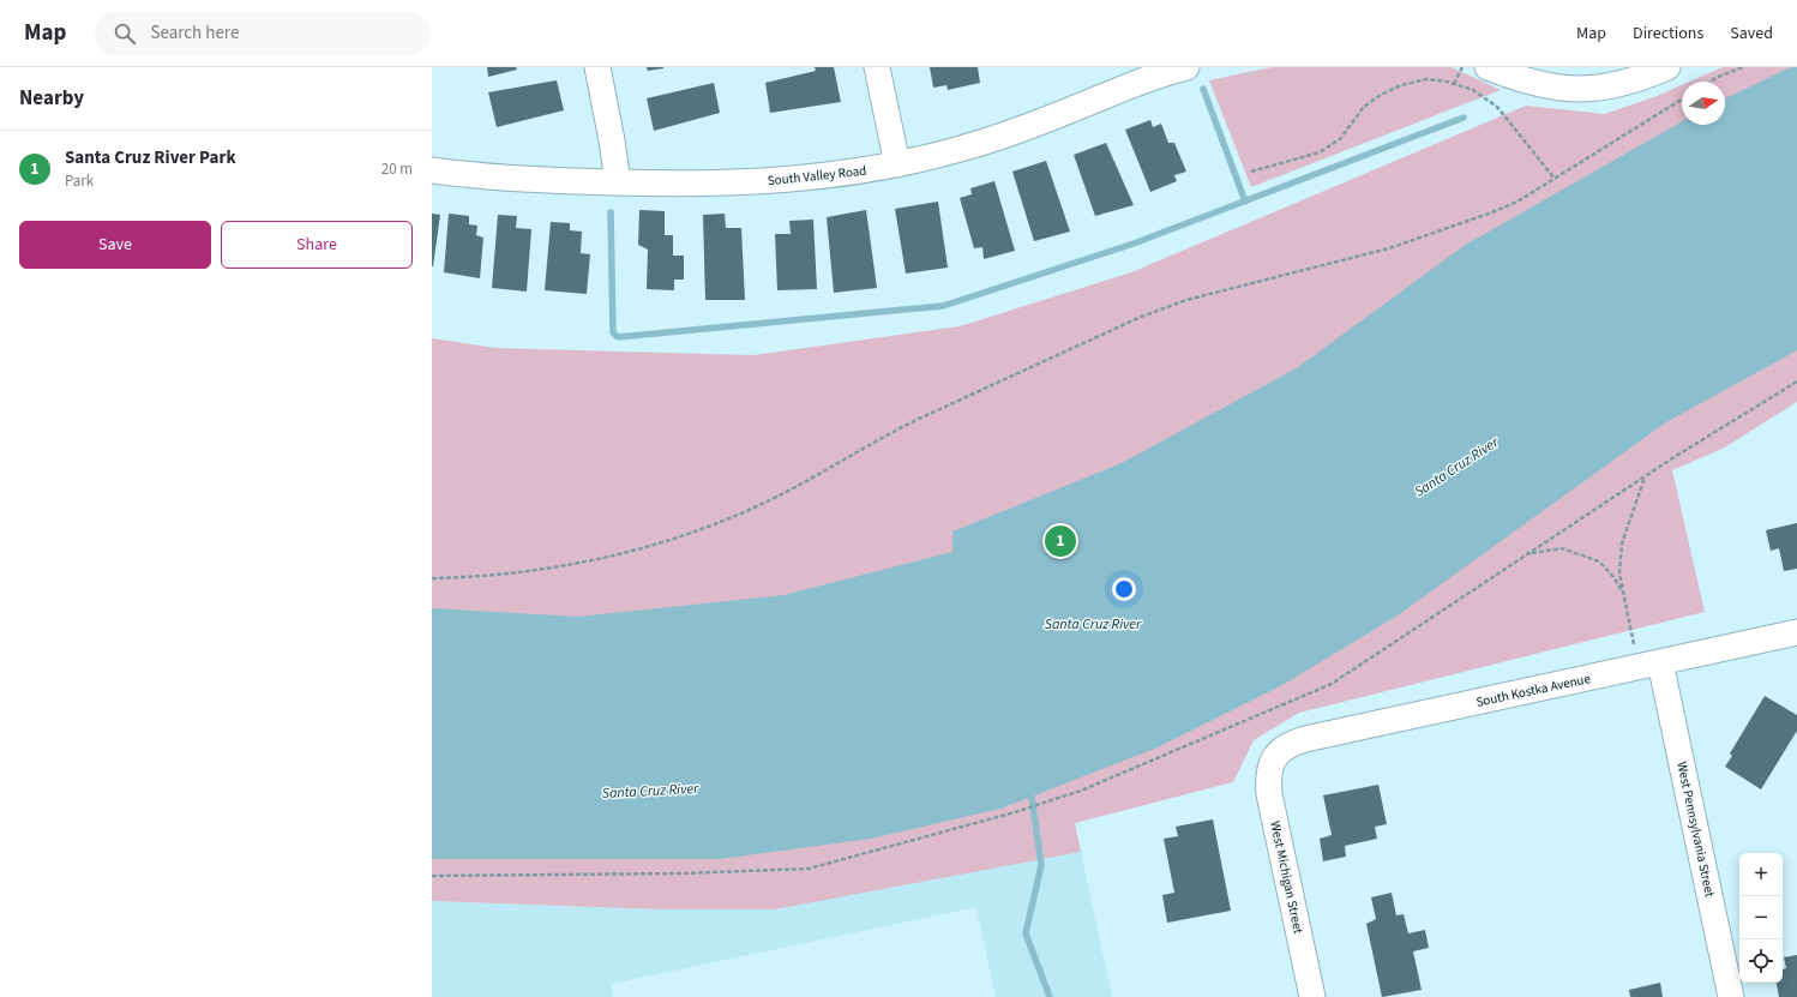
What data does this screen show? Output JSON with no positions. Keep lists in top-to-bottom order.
{
  "streets": {
    "street": [
      "South Valley Road",
      "South Kostka Avenue",
      "West Pennsylvania Street",
      "West Michigan Street"
    ]
  },
  "crossings": [
    ["South Kostka Avenue", "West Pennsylvania Street"],
    ["South Kostka Avenue", "West Michigan Street"]
  ],
  "water": ["Santa Cruz River"],
  "north": "right",
  "page": {
    "header": "Map",
    "search": "Search here",
    "nav": ["Map", "Directions", "Saved"],
    "heading": "Nearby",
    "list": [
      {
        "mark": "1",
        "name": "Santa Cruz River Park",
        "note": "Park",
        "value": "20 m"
      }
    ],
    "buttons": ["Save", "Share"],
    "pins": "1",
    "map_buttons": ["+", "−"]
  }
}
